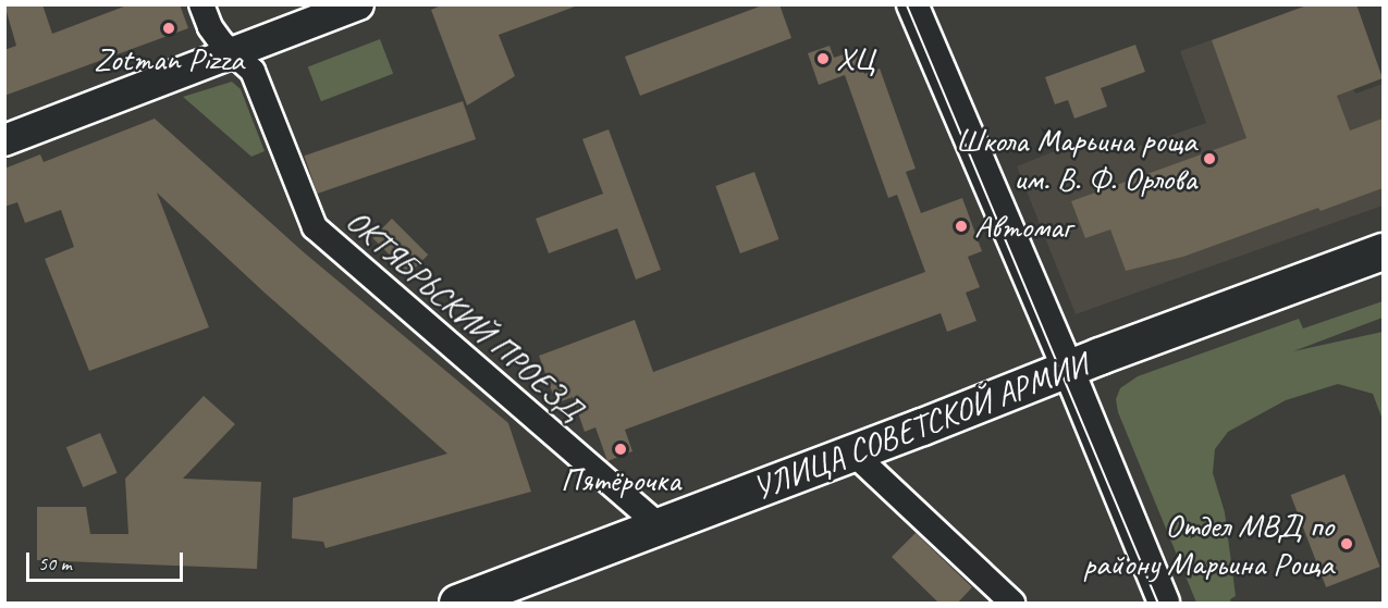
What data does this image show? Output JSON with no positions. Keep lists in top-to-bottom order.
{
  "streets": {
    "main road": ["УЛИЦА СОВЕТСКОЙ АРМИИ"],
    "street": ["ОКТЯБРЬСКИЙ ПРОЕЗД"]
  },
  "crossings": [
    ["ОКТЯБРЬСКИЙ ПРОЕЗД", "УЛИЦА СОВЕТСКОЙ АРМИИ"]
  ],
  "places": [
    "Zotman Pizza",
    "ХЦ",
    "Школа Марьина роща им. В. Ф. Орлова",
    "Автомаг",
    "Пятёрочка",
    "Отдел МВД по району Марьина Роща"
  ],
  "scale_bar": "50 m"
}
